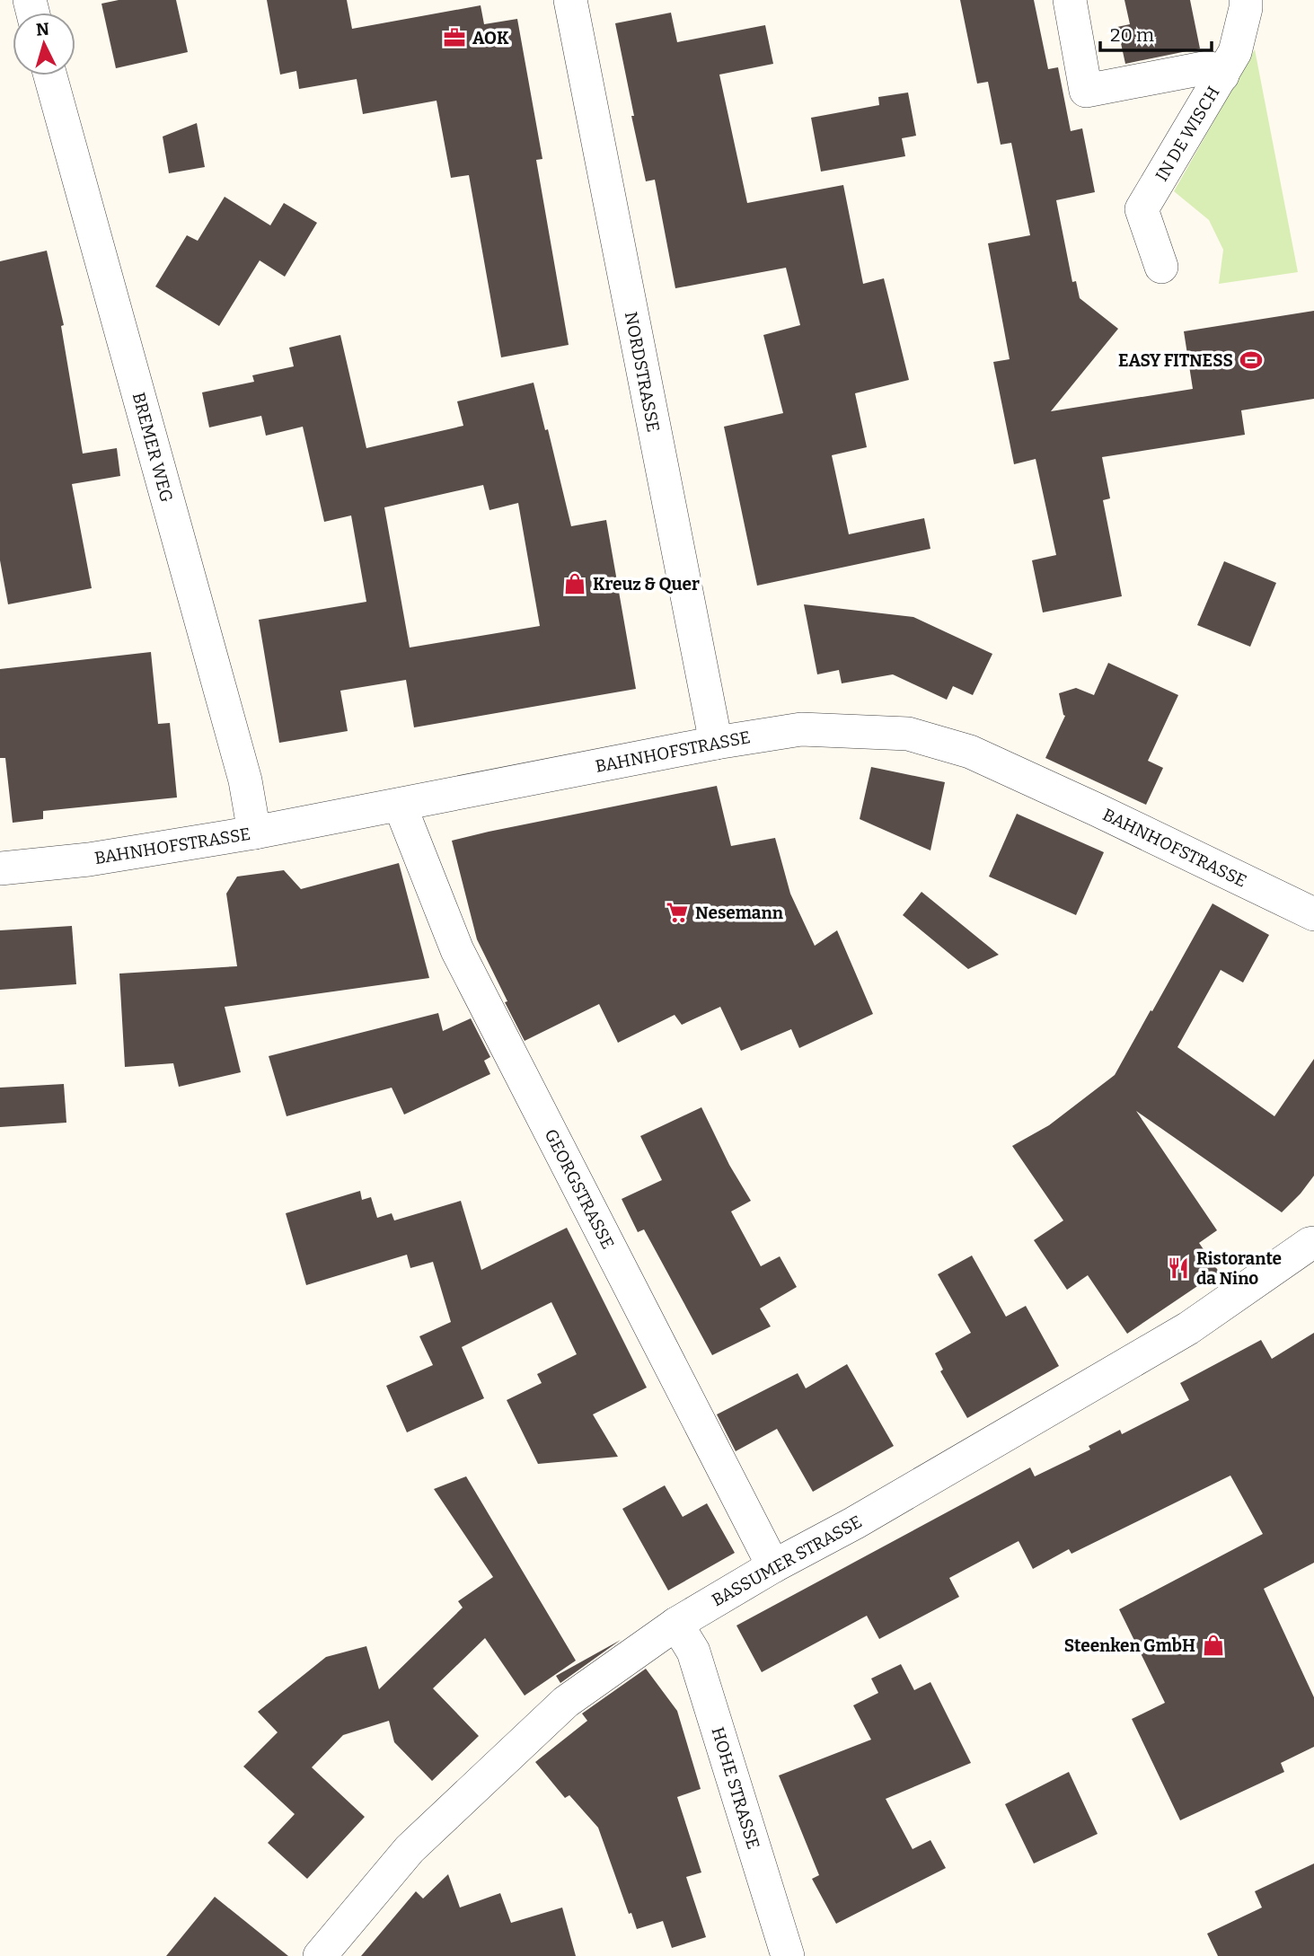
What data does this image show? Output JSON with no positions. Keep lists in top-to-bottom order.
{
  "streets": {
    "street": [
      "IN DE WISCH",
      "NORDSTRASSE",
      "BREMER WEG",
      "BAHNHOFSTRASSE",
      "GEORGSTRASSE",
      "BASSUMER STRASSE",
      "HOHE STRASSE"
    ]
  },
  "crossings": [
    ["NORDSTRASSE", "BAHNHOFSTRASSE"],
    ["BREMER WEG", "BAHNHOFSTRASSE"],
    ["BAHNHOFSTRASSE", "GEORGSTRASSE"],
    ["GEORGSTRASSE", "BASSUMER STRASSE"],
    ["BASSUMER STRASSE", "HOHE STRASSE"]
  ],
  "places": {
    "office": ["AOK"],
    "sports": ["EASY FITNESS"],
    "shop": ["Kreuz & Quer", "Steenken GmbH"],
    "supermarket": ["Nesemann"],
    "restaurant": ["Ristorante da Nino"]
  },
  "scale_bar": "20 m",
  "north": "top"
}
